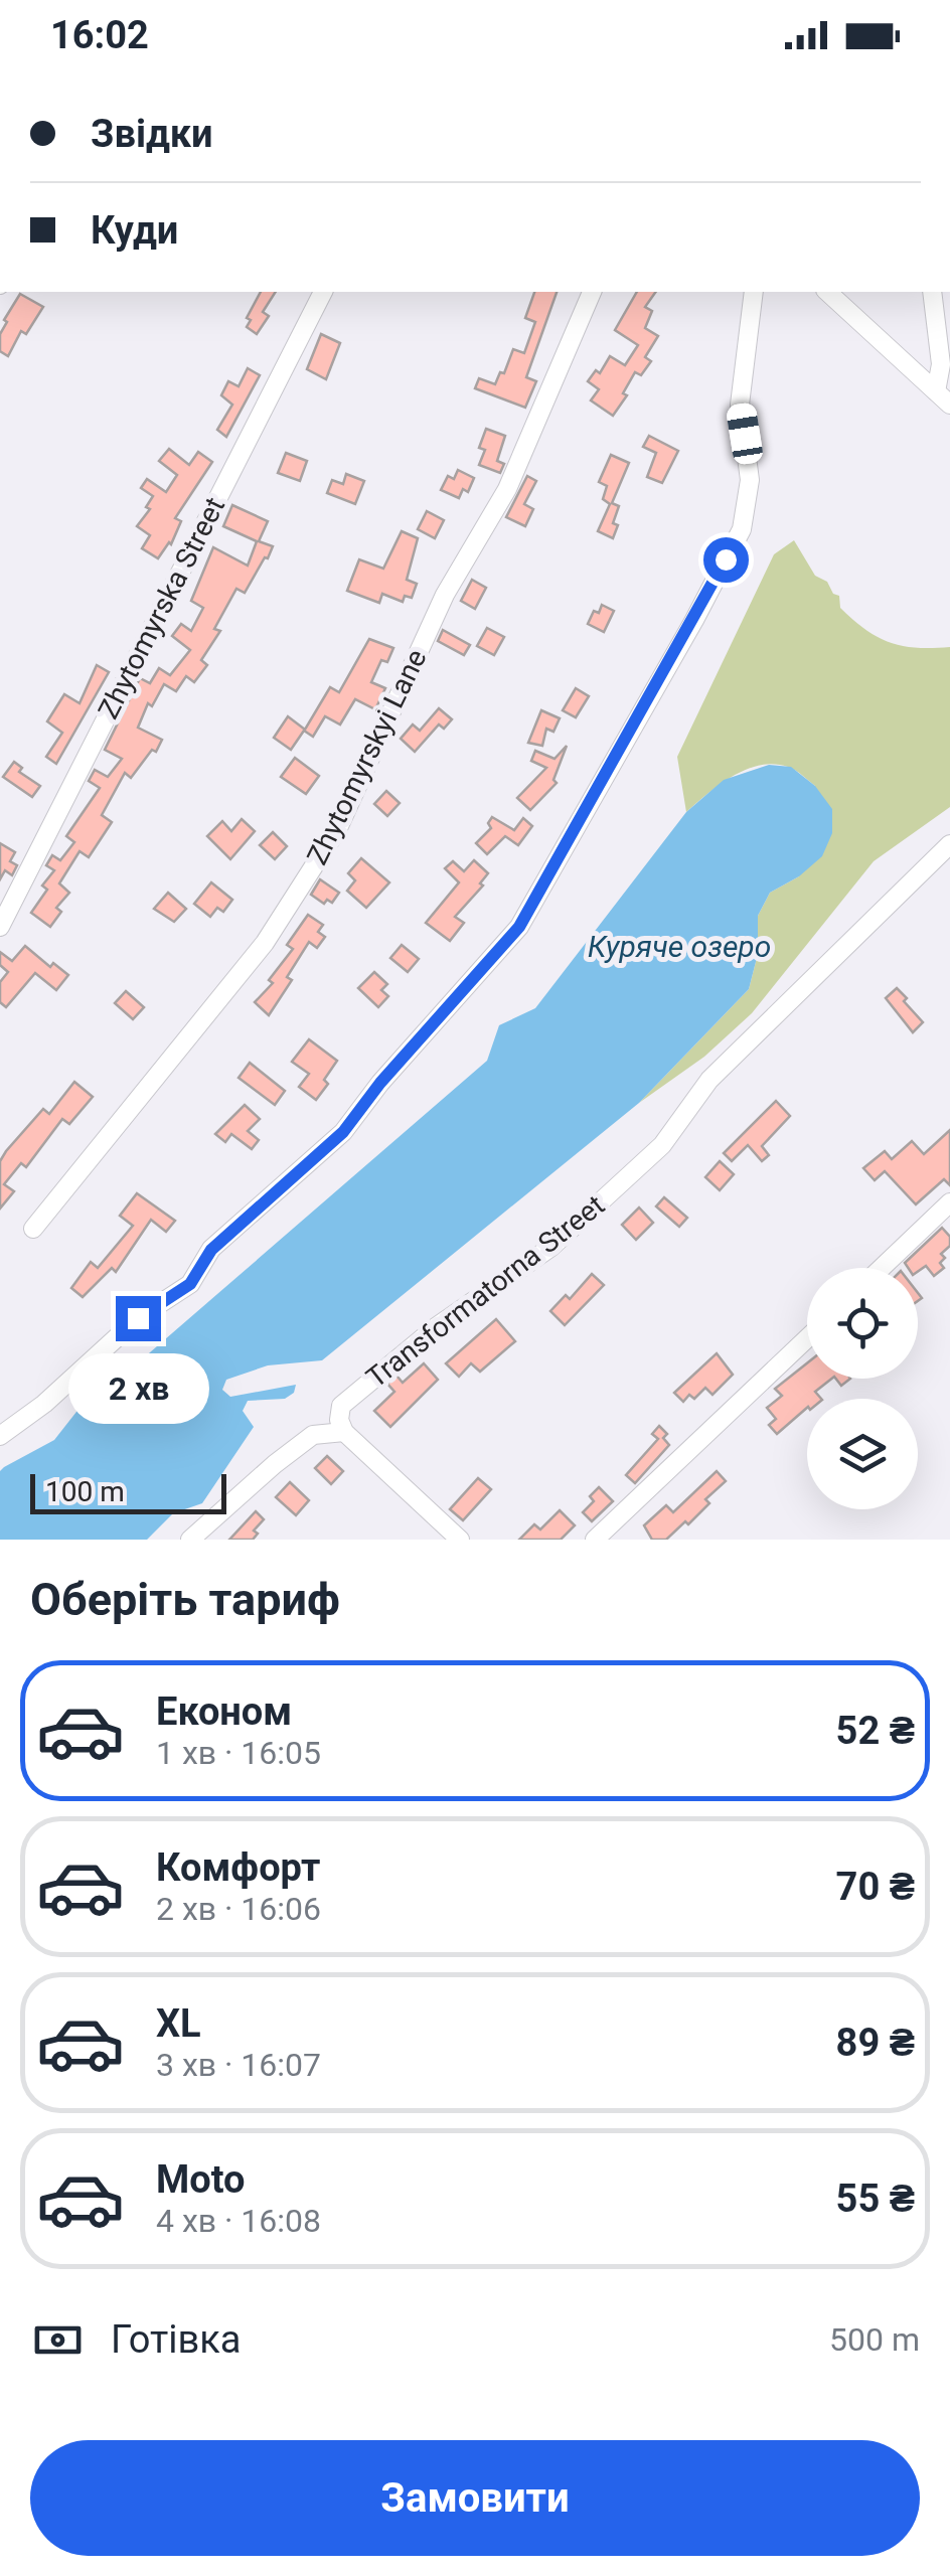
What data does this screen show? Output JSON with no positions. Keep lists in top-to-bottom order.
{
  "streets": {
    "street": ["Zhytomyrska Street", "Zhytomyrskyi Lane", "Transformatorna Street"]
  },
  "water": ["Куряче озеро"],
  "scale_bar": "100 m",
  "page": {
    "status": "16:02",
    "banner": ["Звідки", "Куди"],
    "bubble": "2 хв",
    "scale": "100 m",
    "heading": "Оберіть тариф",
    "list": [
      {
        "name": "Економ",
        "note": "1 хв · 16:05",
        "value": "52 ₴"
      },
      {
        "name": "Комфорт",
        "note": "2 хв · 16:06",
        "value": "70 ₴"
      },
      {
        "name": "XL",
        "note": "3 хв · 16:07",
        "value": "89 ₴"
      },
      {
        "name": "Moto",
        "note": "4 хв · 16:08",
        "value": "55 ₴"
      }
    ],
    "pay": ["Готівка", "500 m"],
    "buttons": "Замовити"
  }
}
